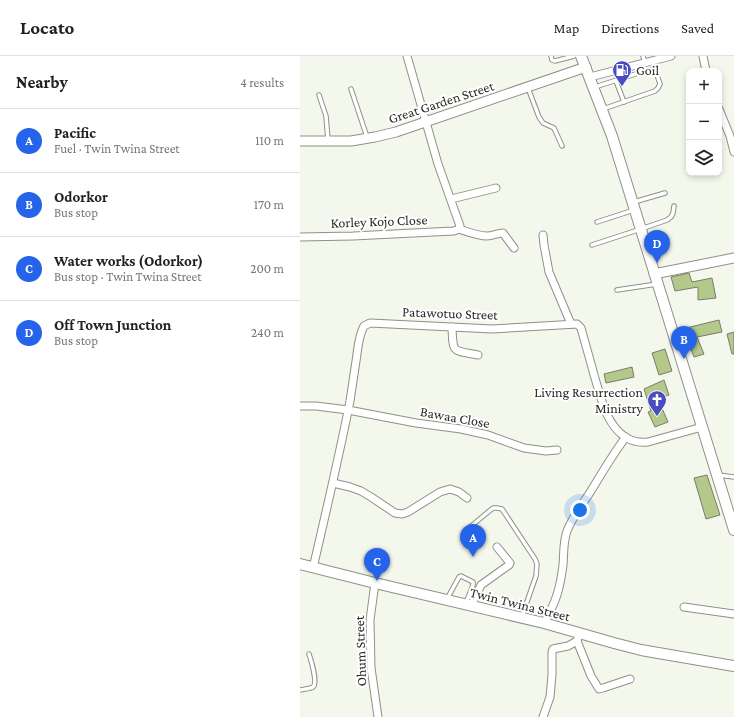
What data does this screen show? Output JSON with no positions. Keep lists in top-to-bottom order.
{
  "streets": {
    "main road": ["Twin Twina Street"],
    "street": [
      "Great Garden Street",
      "Korley Kojo Close",
      "Patawotuo Street",
      "Bawaa Close",
      "Ohum Street"
    ]
  },
  "crossings": [
    ["Patawotuo Street", "Bawaa Close"],
    ["Patawotuo Street", "Twin Twina Street"],
    ["Twin Twina Street", "Ohum Street"]
  ],
  "places": {
    "fuel station": ["Goil"],
    "church": ["Living Resurrection Ministry"]
  },
  "page": {
    "header": "Locato",
    "nav": ["Map", "Directions", "Saved"],
    "heading": ["Nearby", "4 results"],
    "map_buttons": ["+", "−"],
    "list": [
      {
        "mark": "A",
        "name": "Pacific",
        "note": "Fuel · Twin Twina Street",
        "value": "110 m"
      },
      {
        "mark": "B",
        "name": "Odorkor",
        "note": "Bus stop",
        "value": "170 m"
      },
      {
        "mark": "C",
        "name": "Water works (Odorkor)",
        "note": "Bus stop · Twin Twina Street",
        "value": "200 m"
      },
      {
        "mark": "D",
        "name": "Off Town Junction",
        "note": "Bus stop",
        "value": "240 m"
      }
    ],
    "pins": [
      "D",
      "B",
      "A",
      "C"
    ]
  }
}
